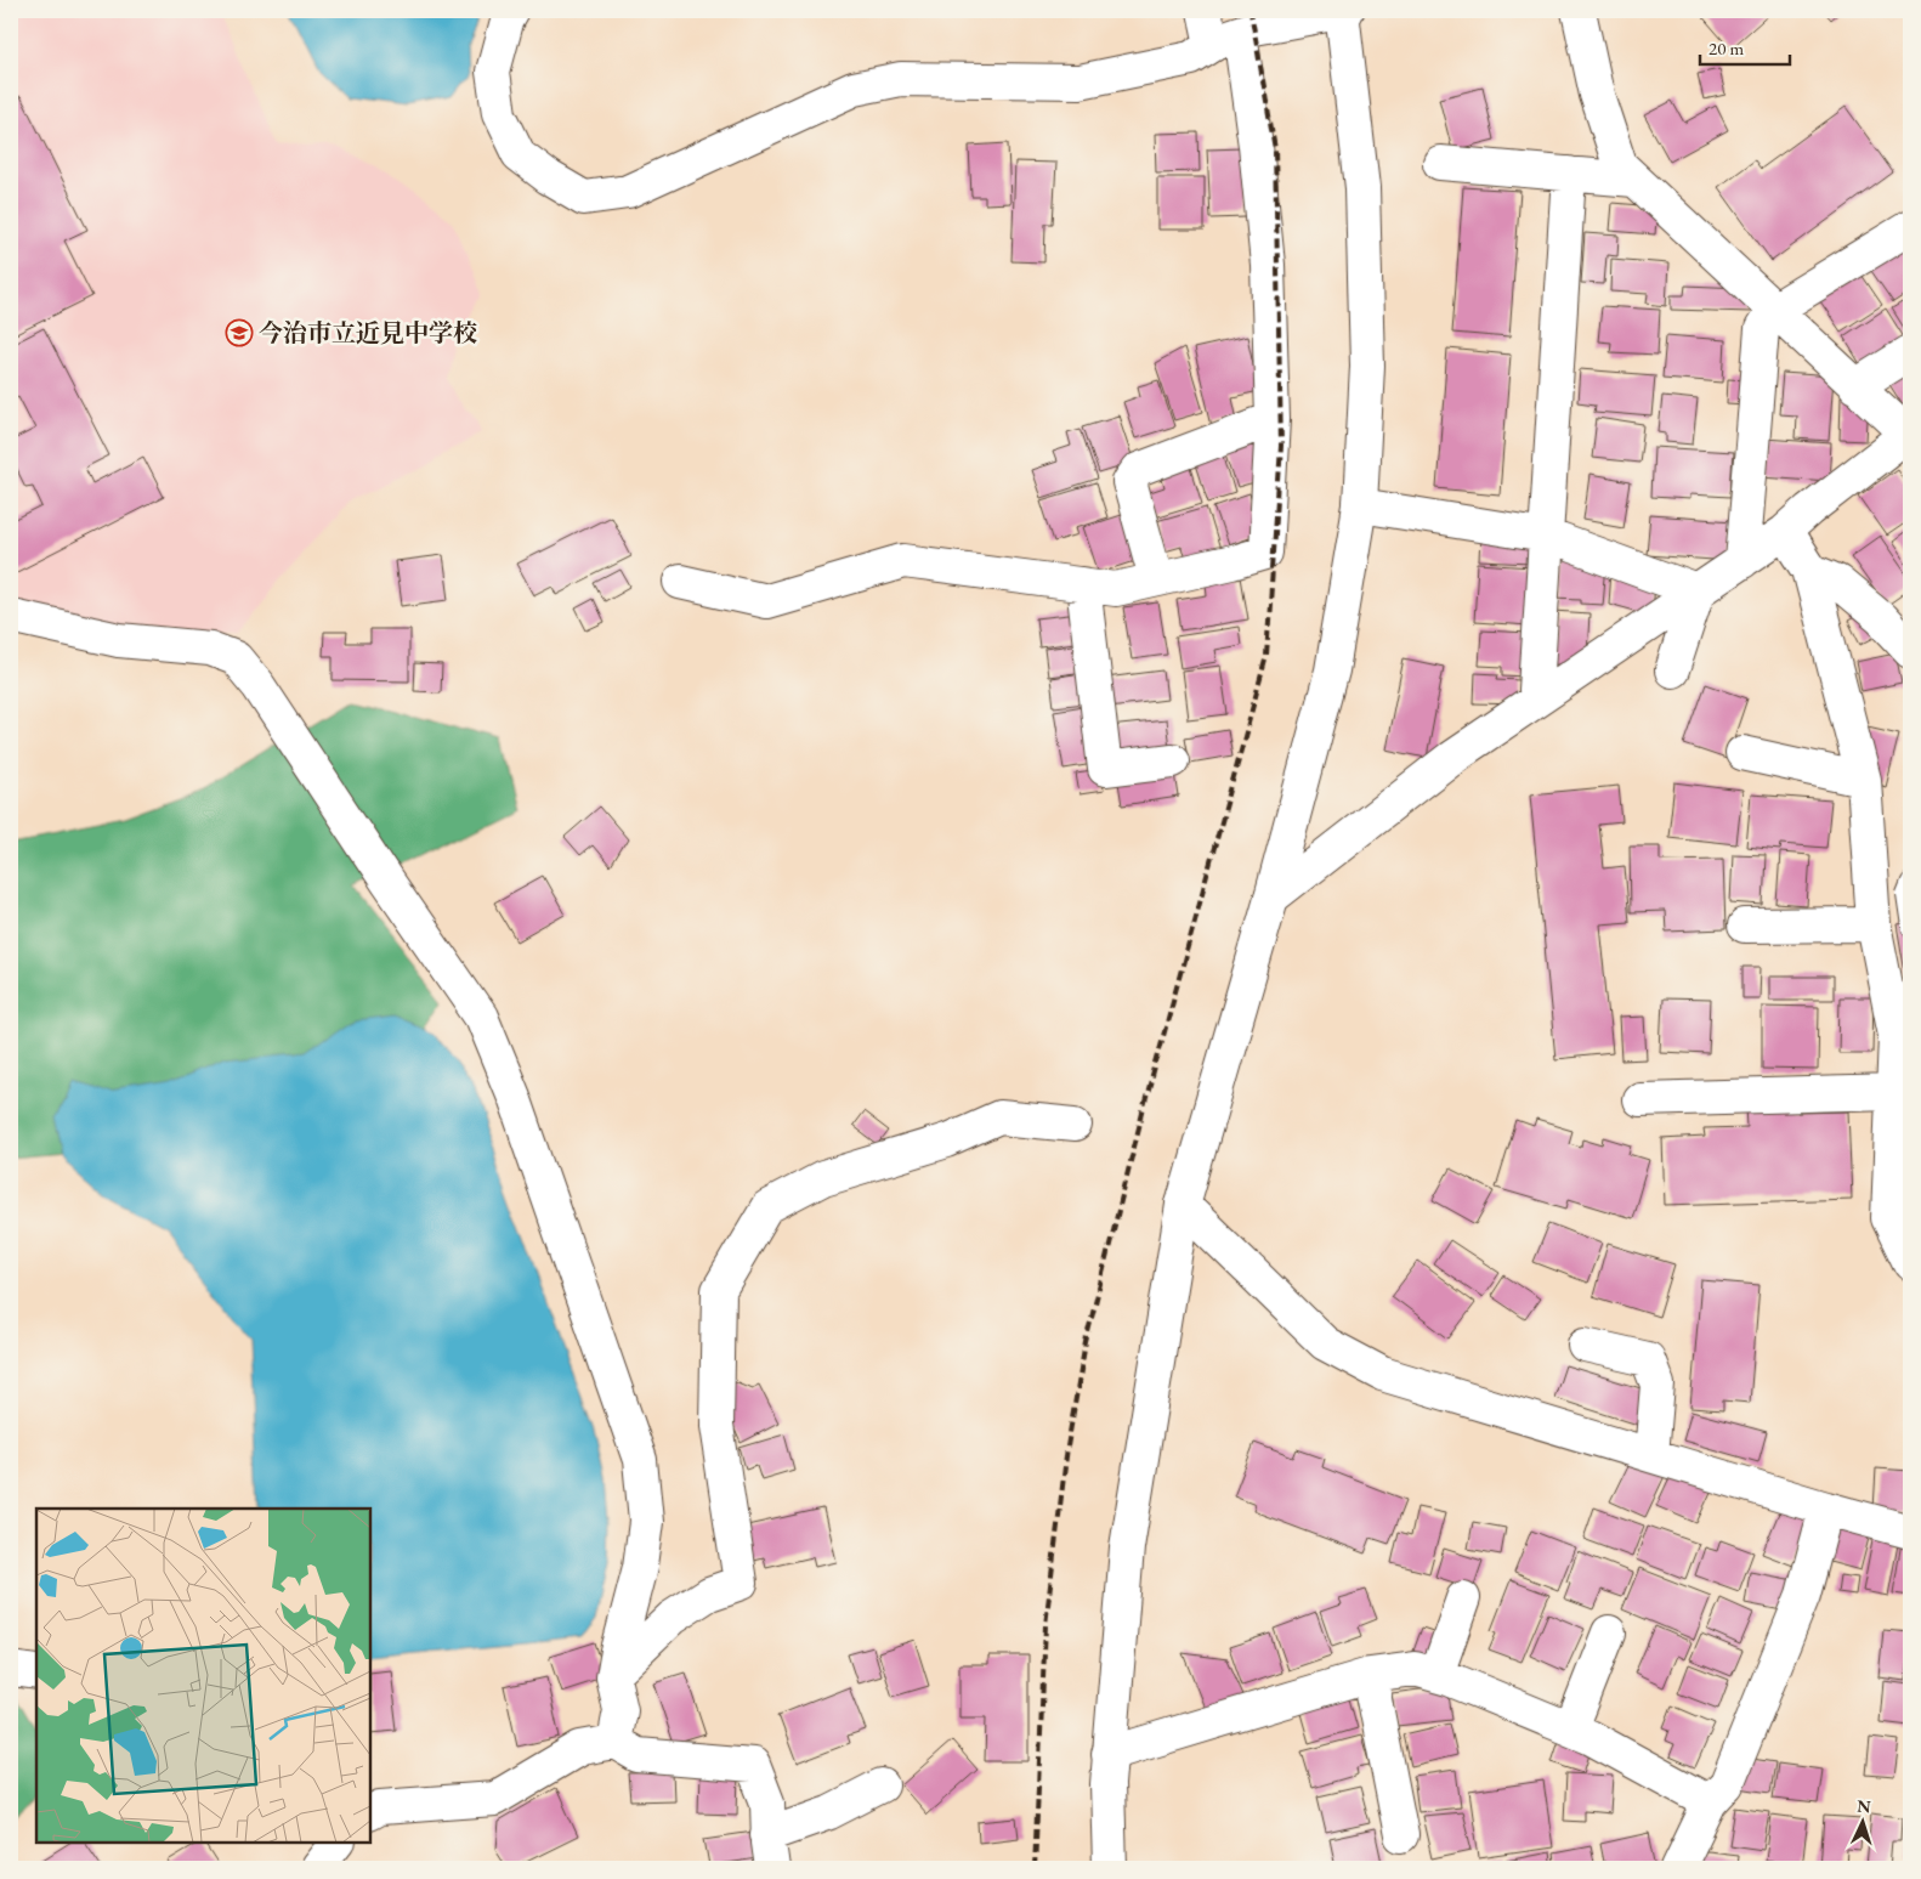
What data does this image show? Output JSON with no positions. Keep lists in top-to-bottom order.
{
  "places": {
    "school or university": ["今治市立近見中学校"]
  },
  "scale_bar": "20 m",
  "north": "top"
}
